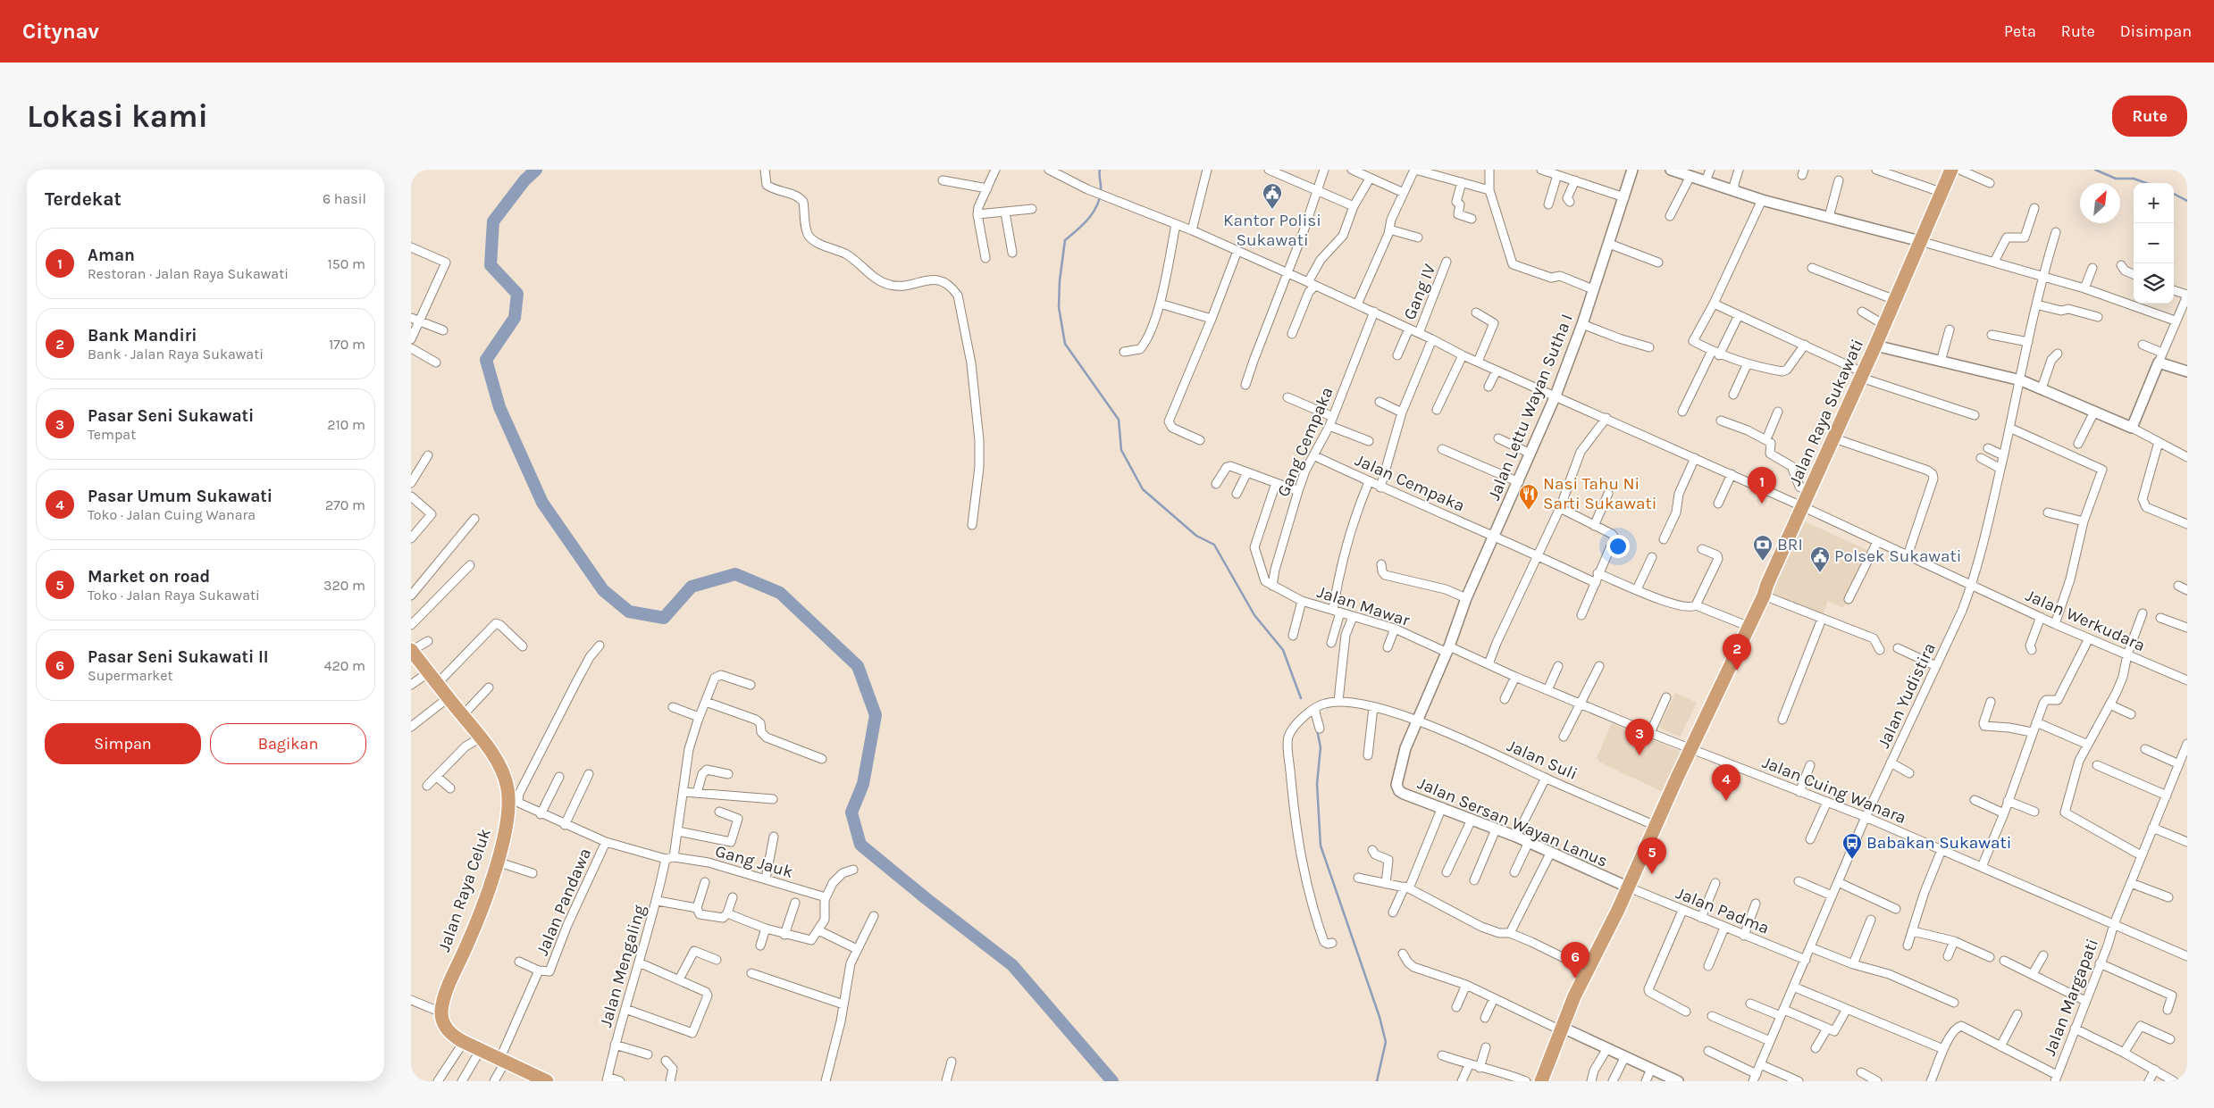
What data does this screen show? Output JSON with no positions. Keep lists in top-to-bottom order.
{
  "streets": {
    "highway": ["Jalan Raya Sukawati", "Jalan Raya Celuk"],
    "street": [
      "Gang IV",
      "Jalan Lettu Wayan Sutha I",
      "Gang Cempaka",
      "Jalan Cempaka",
      "Jalan Mawar",
      "Jalan Werkudara",
      "Jalan Yudistira",
      "Jalan Suli",
      "Jalan Cuing Wanara",
      "Jalan Sersan Wayan Lanus",
      "Gang Jauk",
      "Jalan Pandawa",
      "Jalan Padma",
      "Jalan Mengaling",
      "Jalan Margapati"
    ]
  },
  "crossings": [
    ["Gang IV", "Jalan Werkudara"],
    ["Jalan Lettu Wayan Sutha I", "Jalan Cempaka"],
    ["Jalan Lettu Wayan Sutha I", "Jalan Mawar"],
    ["Jalan Lettu Wayan Sutha I", "Jalan Werkudara"],
    ["Jalan Lettu Wayan Sutha I", "Jalan Sersan Wayan Lanus"],
    ["Jalan Raya Sukawati", "Jalan Werkudara"],
    ["Jalan Raya Sukawati", "Jalan Suli"],
    ["Jalan Raya Sukawati", "Jalan Cuing Wanara"],
    ["Jalan Raya Sukawati", "Jalan Sersan Wayan Lanus"],
    ["Jalan Raya Sukawati", "Jalan Padma"],
    ["Gang Cempaka", "Jalan Cempaka"],
    ["Gang Cempaka", "Jalan Mawar"],
    ["Gang Cempaka", "Jalan Werkudara"],
    ["Jalan Mawar", "Jalan Cuing Wanara"],
    ["Jalan Mawar", "Jalan Sersan Wayan Lanus"],
    ["Jalan Werkudara", "Jalan Yudistira"],
    ["Jalan Yudistira", "Jalan Cuing Wanara"],
    ["Jalan Yudistira", "Jalan Padma"],
    ["Jalan Suli", "Jalan Sersan Wayan Lanus"],
    ["Jalan Cuing Wanara", "Jalan Margapati"],
    ["Jalan Sersan Wayan Lanus", "Jalan Padma"],
    ["Gang Jauk", "Jalan Raya Celuk"],
    ["Gang Jauk", "Jalan Pandawa"],
    ["Gang Jauk", "Jalan Mengaling"]
  ],
  "places": {
    "public building": ["Kantor Polisi Sukawati", "Polsek Sukawati"],
    "restaurant": ["Nasi Tahu Ni Sarti Sukawati"],
    "bank": ["BRI"],
    "bus stop": ["Babakan Sukawati"]
  },
  "north": "top right",
  "page": {
    "header": "Citynav",
    "nav": ["Peta", "Rute", "Disimpan"],
    "buttons": [
      "Rute",
      ["Simpan", "Bagikan"]
    ],
    "title": "Lokasi kami",
    "heading": ["Terdekat", "6 hasil"],
    "map_buttons": ["+", "−"],
    "list": [
      {
        "mark": "1",
        "name": "Aman",
        "note": "Restoran · Jalan Raya Sukawati",
        "value": "150 m"
      },
      {
        "mark": "2",
        "name": "Bank Mandiri",
        "note": "Bank · Jalan Raya Sukawati",
        "value": "170 m"
      },
      {
        "mark": "3",
        "name": "Pasar Seni Sukawati",
        "note": "Tempat",
        "value": "210 m"
      },
      {
        "mark": "4",
        "name": "Pasar Umum Sukawati",
        "note": "Toko · Jalan Cuing Wanara",
        "value": "270 m"
      },
      {
        "mark": "5",
        "name": "Market on road",
        "note": "Toko · Jalan Raya Sukawati",
        "value": "320 m"
      },
      {
        "mark": "6",
        "name": "Pasar Seni Sukawati II",
        "note": "Supermarket",
        "value": "420 m"
      }
    ],
    "pins": [
      "1",
      "2",
      "3",
      "4",
      "5",
      "6"
    ]
  }
}
